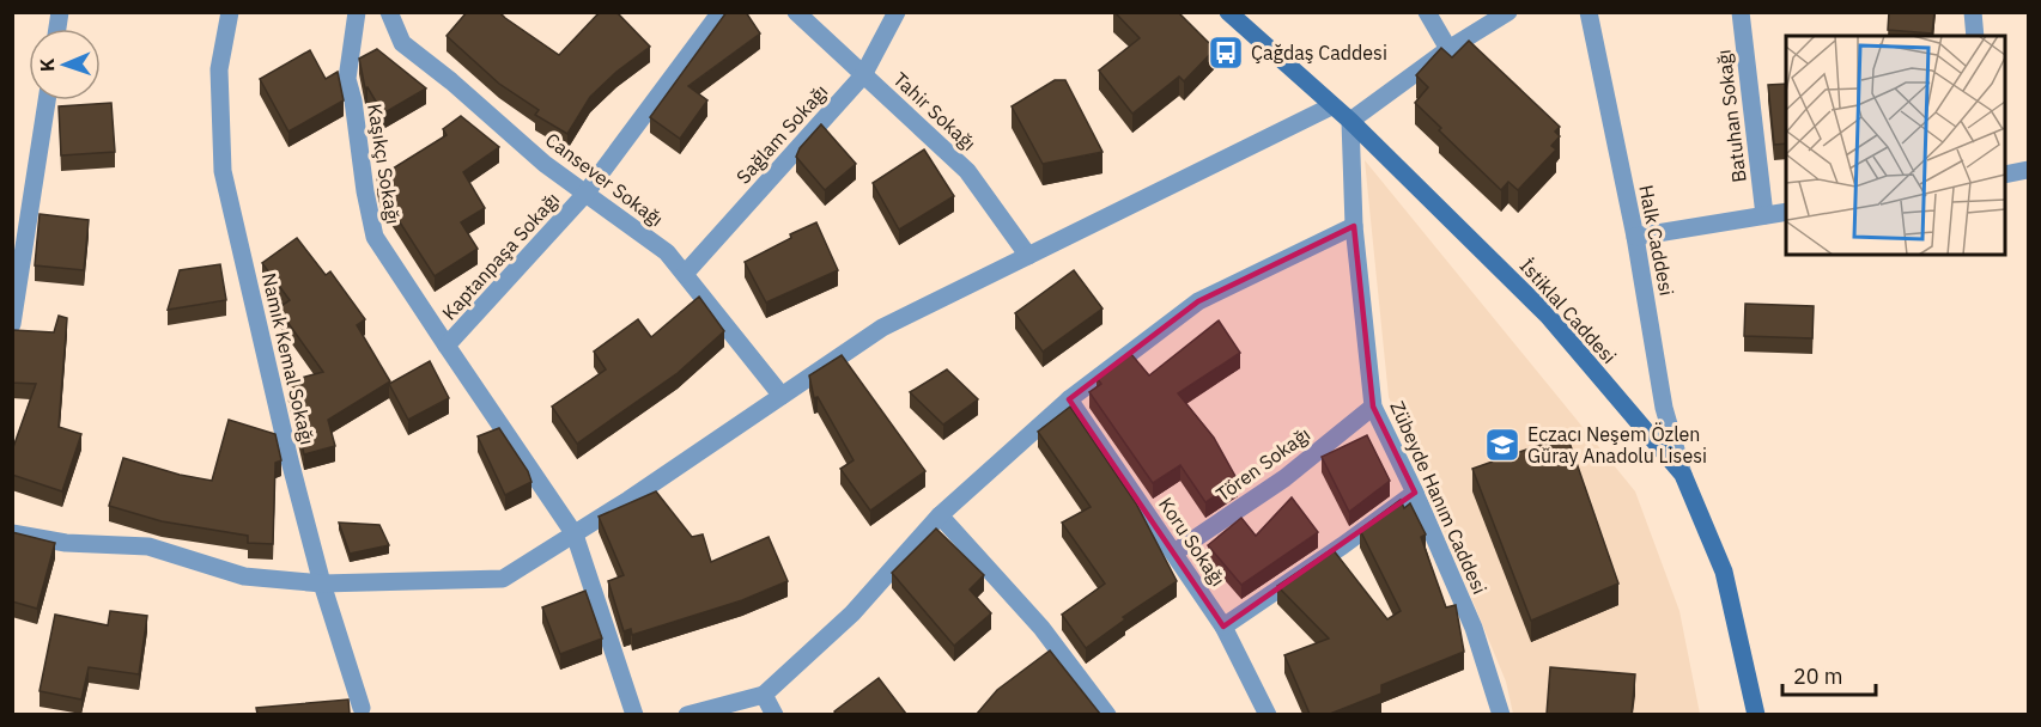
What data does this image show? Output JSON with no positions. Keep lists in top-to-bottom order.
{
  "streets": {
    "street": [
      "Tahir Sokağı",
      "Batuhan Sokağı",
      "Sağlam Sokağı",
      "Kaşıkçı Sokağı",
      "Cansever Sokağı",
      "Halk Caddesi",
      "Kaptanpaşa Sokağı",
      "İstiklal Caddesi",
      "Namık Kemal Sokağı",
      "Tören Sokağı",
      "Zübeyde Hanım Caddesi",
      "Koru Sokağı"
    ]
  },
  "crossings": [
    ["Tahir Sokağı", "Sağlam Sokağı"],
    ["Sağlam Sokağı", "Cansever Sokağı"],
    ["Kaşıkçı Sokağı", "Kaptanpaşa Sokağı"],
    ["Cansever Sokağı", "Kaptanpaşa Sokağı"],
    ["Halk Caddesi", "İstiklal Caddesi"],
    ["İstiklal Caddesi", "Zübeyde Hanım Caddesi"],
    ["Tören Sokağı", "Zübeyde Hanım Caddesi"],
    ["Tören Sokağı", "Koru Sokağı"]
  ],
  "places": {
    "bus stop": ["Çağdaş Caddesi"],
    "school or university": ["Eczacı Neşem Özlen Güray Anadolu Lisesi"]
  },
  "scale_bar": "20 m",
  "north": "left"
}
